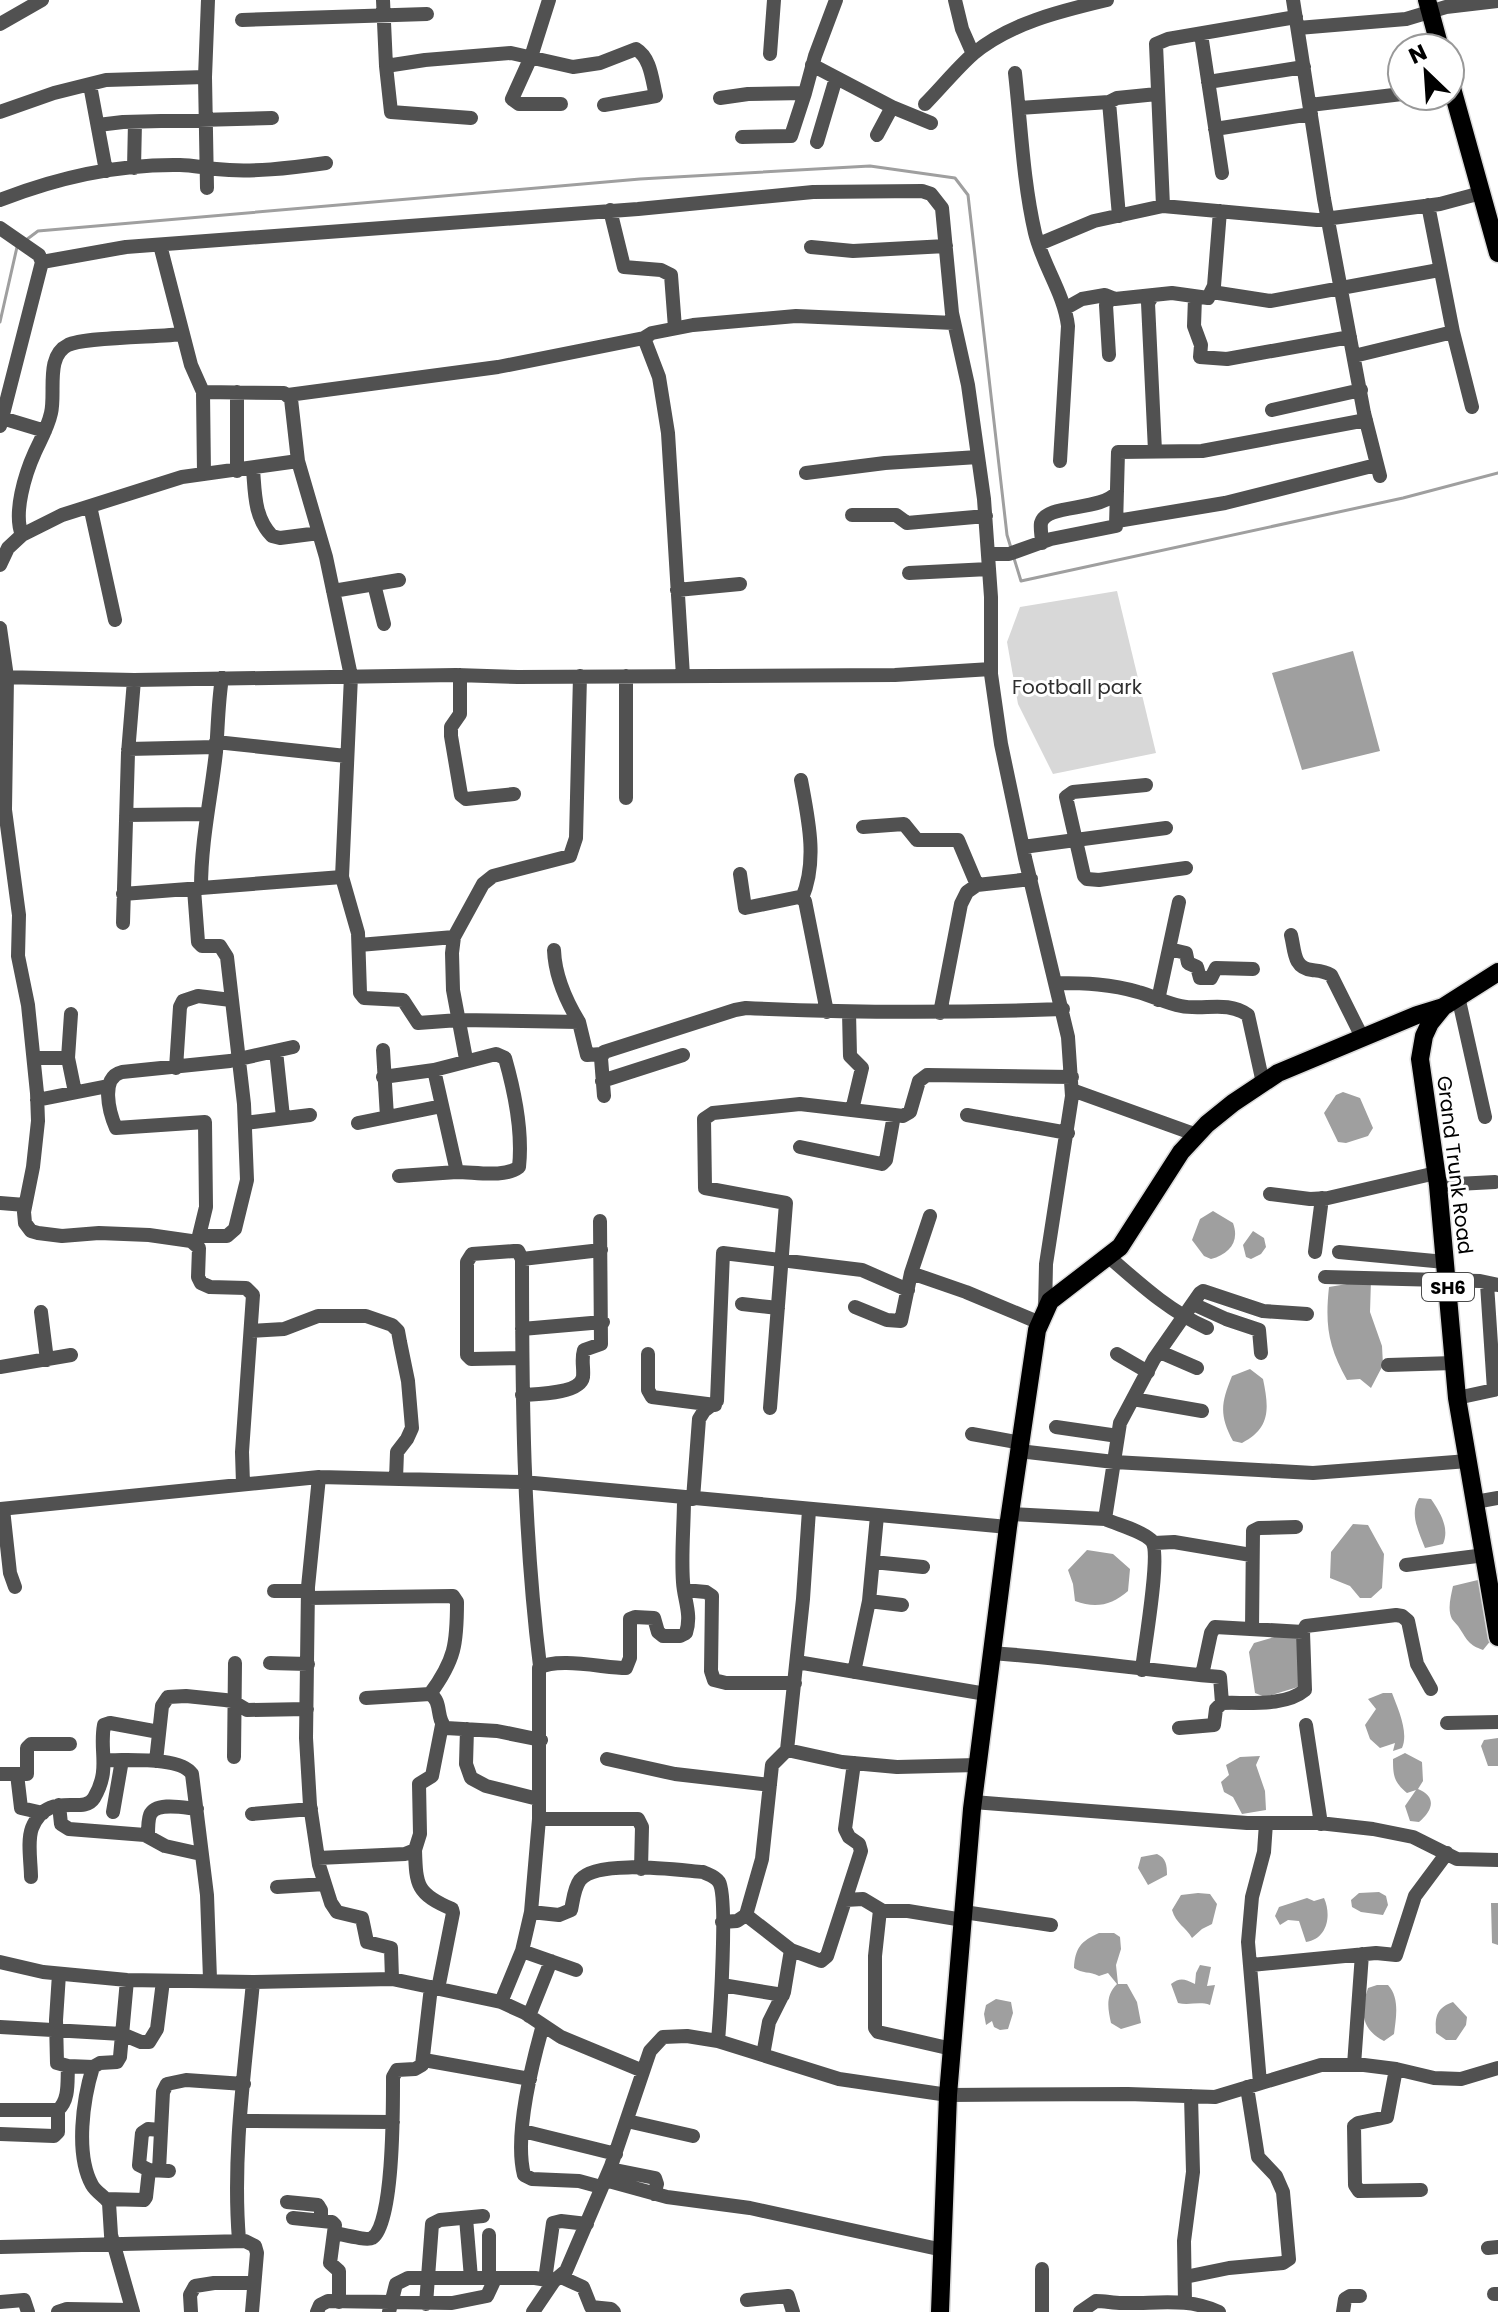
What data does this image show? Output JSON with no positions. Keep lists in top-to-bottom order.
{
  "streets": {
    "main road": ["Grand Trunk Road", "SH6"]
  },
  "parks": ["Football park"],
  "north": "top left"
}
